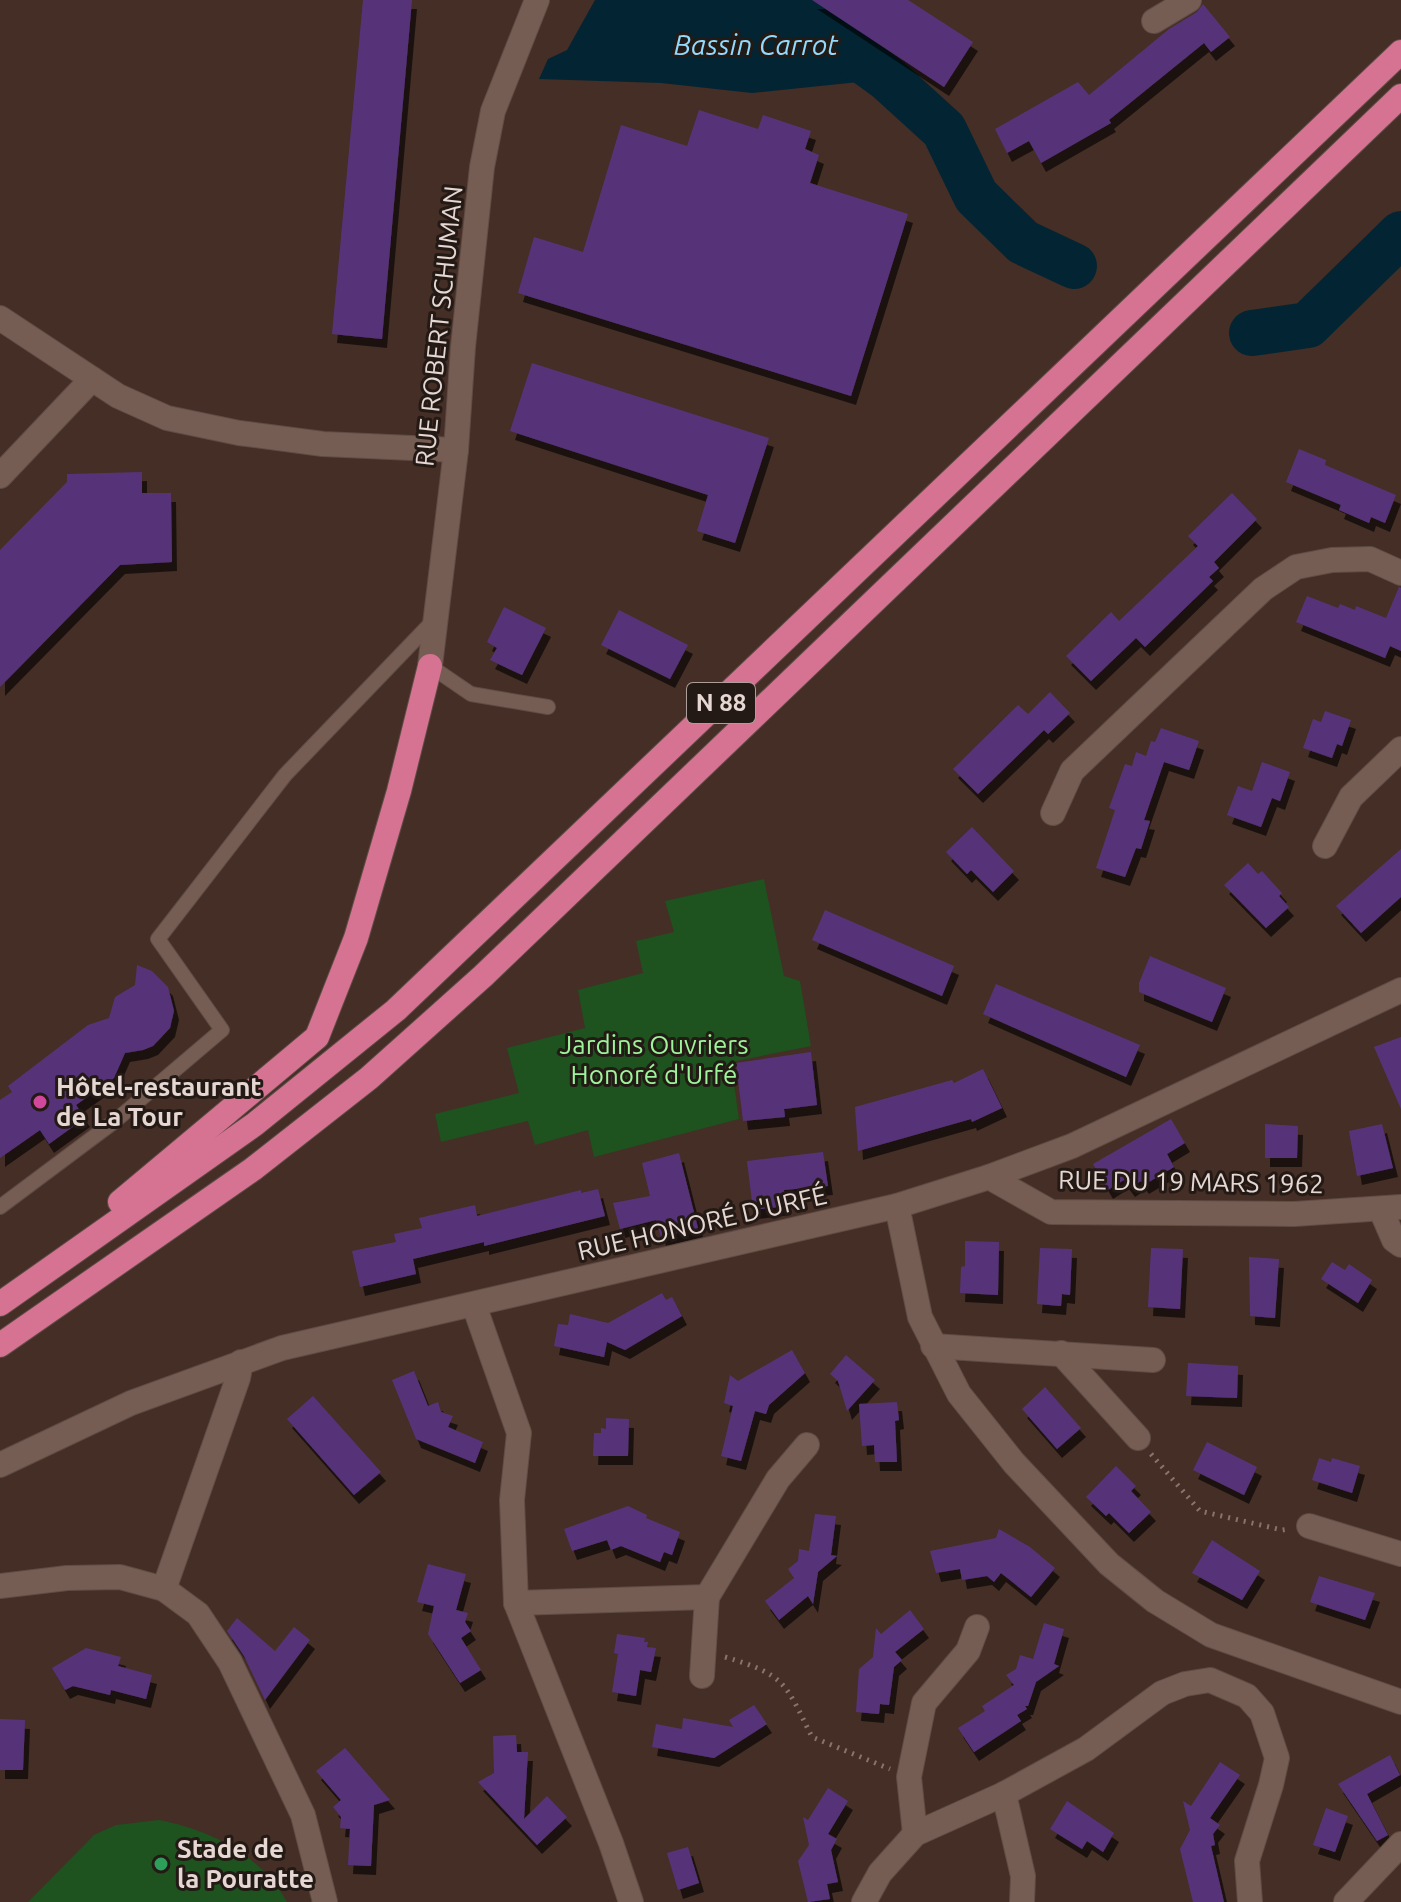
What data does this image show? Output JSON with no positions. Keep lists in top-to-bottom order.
{
  "streets": {
    "highway": ["N 88"],
    "street": ["RUE ROBERT SCHUMAN", "RUE DU 19 MARS 1962", "RUE HONORÉ D'URFÉ"]
  },
  "crossings": [
    ["RUE DU 19 MARS 1962", "RUE HONORÉ D'URFÉ"]
  ],
  "water": ["Bassin Carrot"],
  "parks": ["Jardins Ouvriers Honoré d'Urfé"],
  "places": ["Hôtel-restaurant de La Tour", "Stade de la Pouratte"]
}
